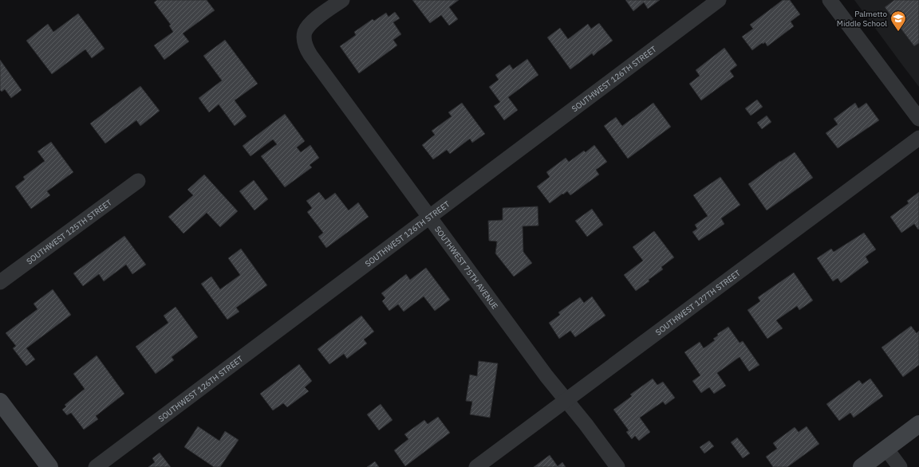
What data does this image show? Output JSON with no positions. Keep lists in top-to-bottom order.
{
  "streets": {
    "street": [
      "SOUTHWEST 126TH STREET",
      "SOUTHWEST 125TH STREET",
      "SOUTHWEST 75TH AVENUE",
      "SOUTHWEST 127TH STREET"
    ]
  },
  "crossings": [
    ["SOUTHWEST 126TH STREET", "SOUTHWEST 75TH AVENUE"],
    ["SOUTHWEST 75TH AVENUE", "SOUTHWEST 127TH STREET"]
  ],
  "places": {
    "school or university": ["Palmetto Middle School"]
  }
}
